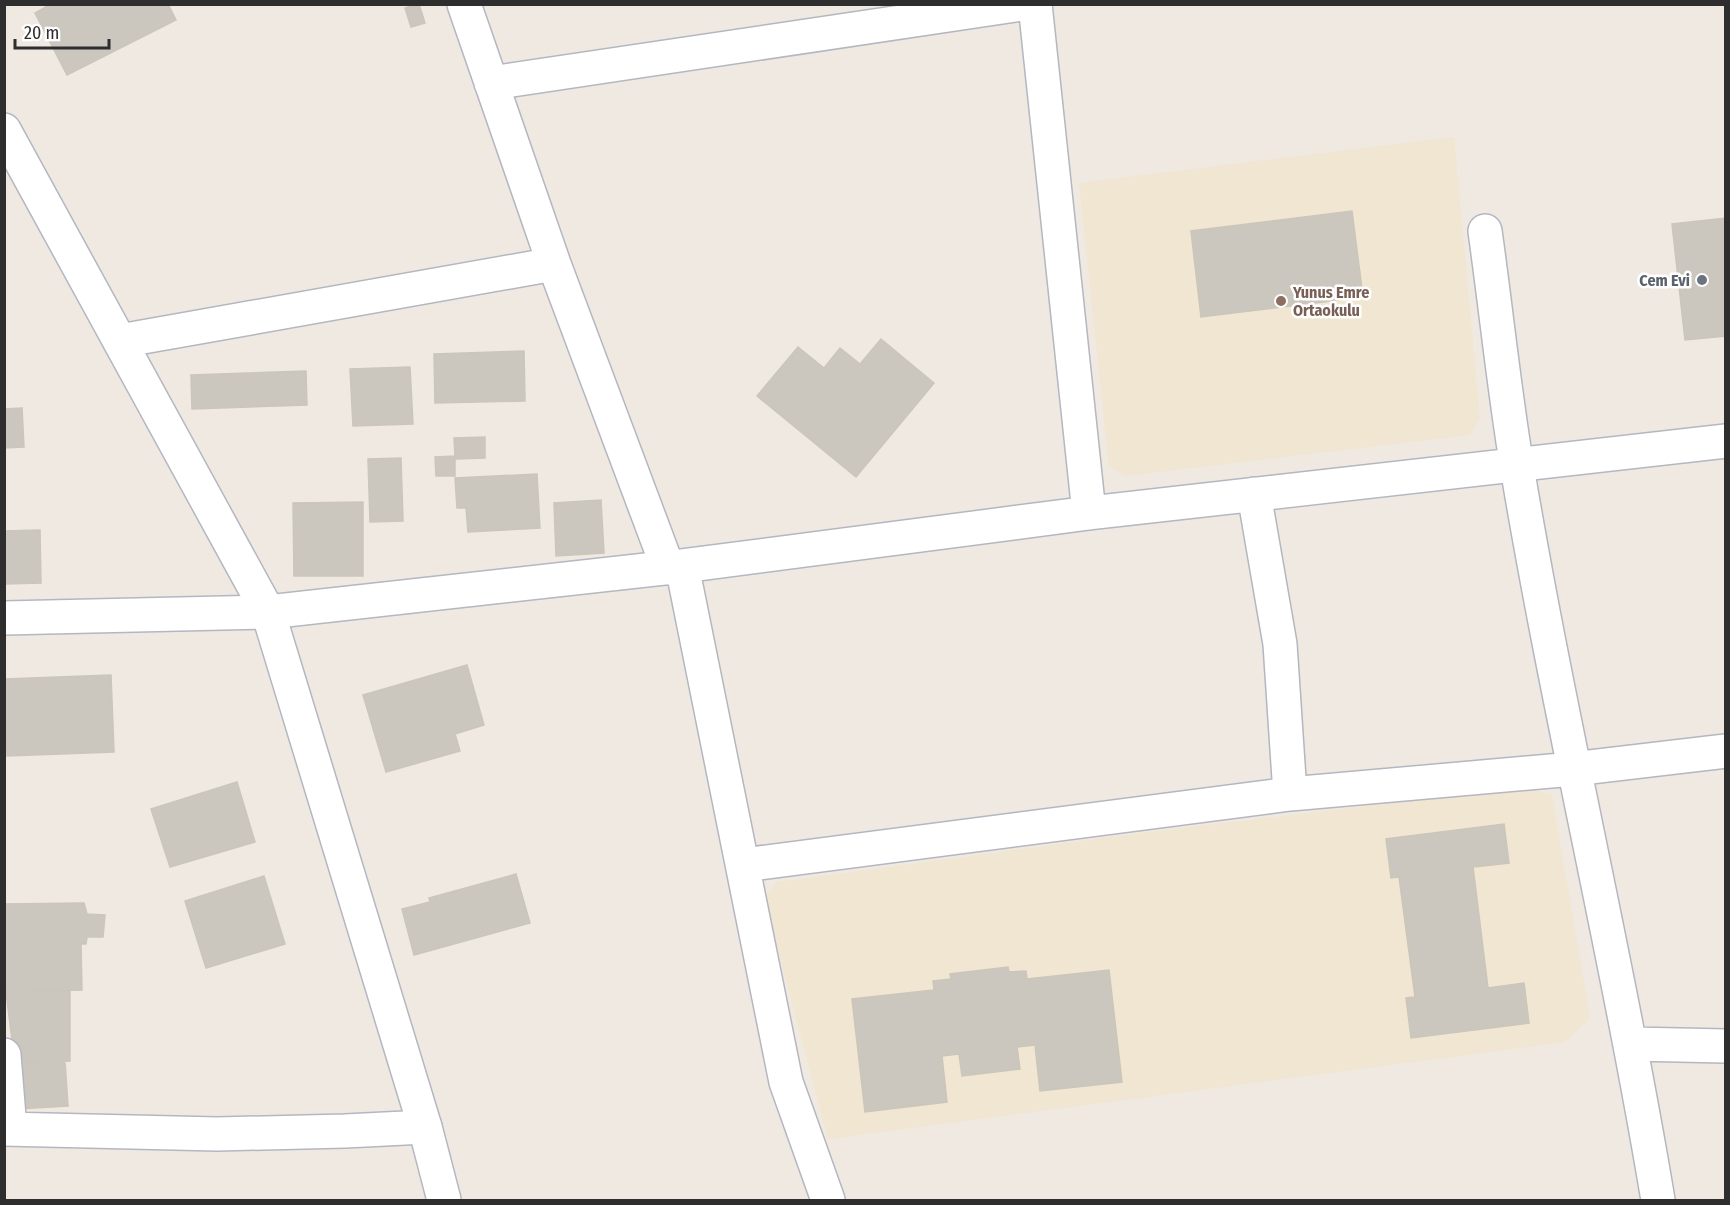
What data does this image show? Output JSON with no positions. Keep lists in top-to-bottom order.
{
  "places": ["Cem Evi", "Yunus Emre Ortaokulu"],
  "scale_bar": "20 m"
}
